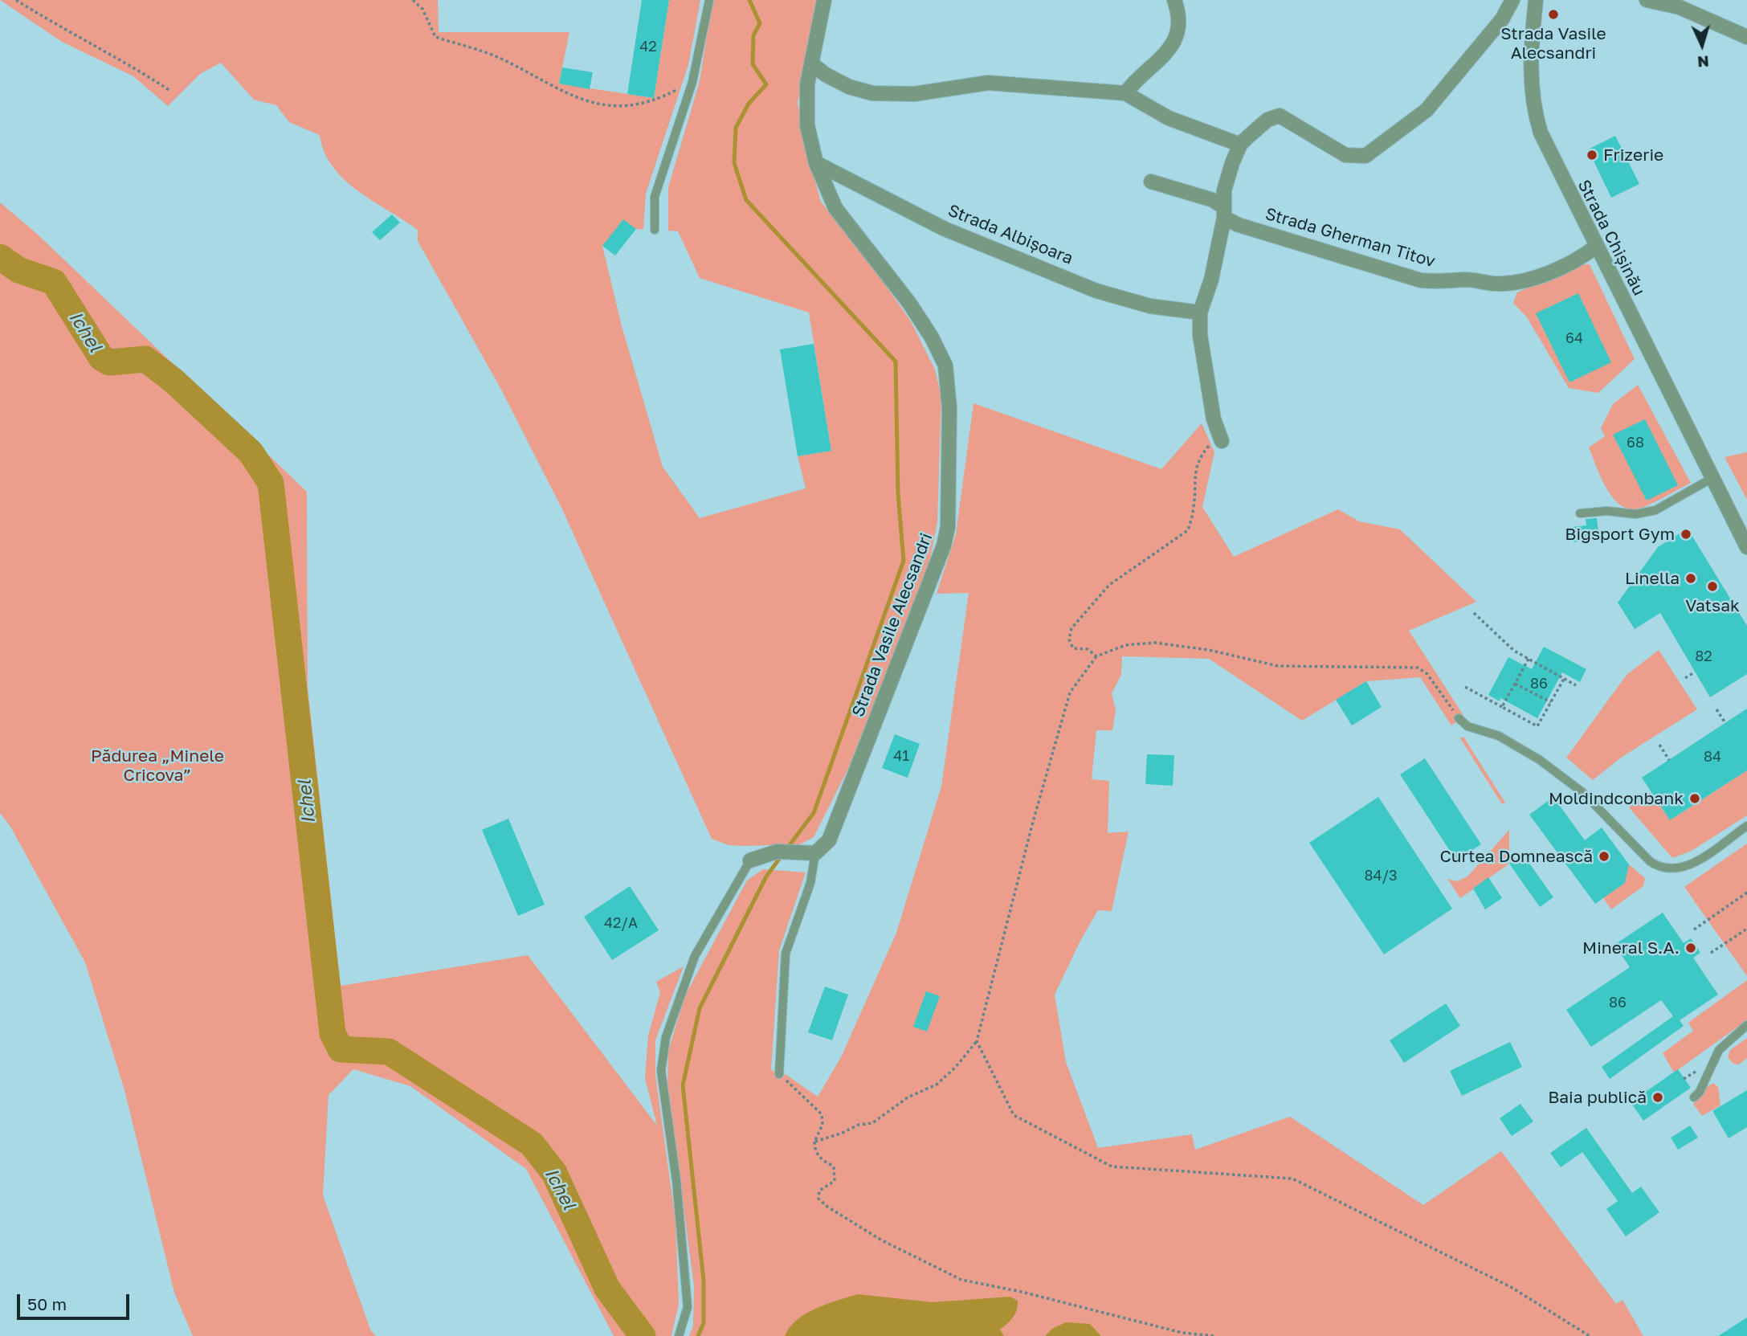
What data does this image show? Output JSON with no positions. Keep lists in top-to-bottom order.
{
  "streets": {
    "street": [
      "Strada Albișoara",
      "Strada Gherman Titov",
      "Strada Chișinău",
      "Strada Vasile Alecsandri"
    ]
  },
  "crossings": [
    ["Strada Albișoara", "Strada Vasile Alecsandri"],
    ["Strada Gherman Titov", "Strada Chișinău"]
  ],
  "water": ["Ichel"],
  "parks": ["Pădurea „Minele Cricova”"],
  "places": [
    "Strada Vasile Alecsandri",
    "Frizerie",
    "Bigsport Gym",
    "Linella",
    "Vatsak",
    "Moldindconbank",
    "Curtea Domnească",
    "Mineral S.A.",
    "Baia publică"
  ],
  "house_numbers": [
    "42",
    "64",
    "68",
    "82",
    "86",
    "41",
    "84",
    "84/3",
    "42/A",
    "86"
  ],
  "scale_bar": "50 m",
  "north": "bottom"
}
